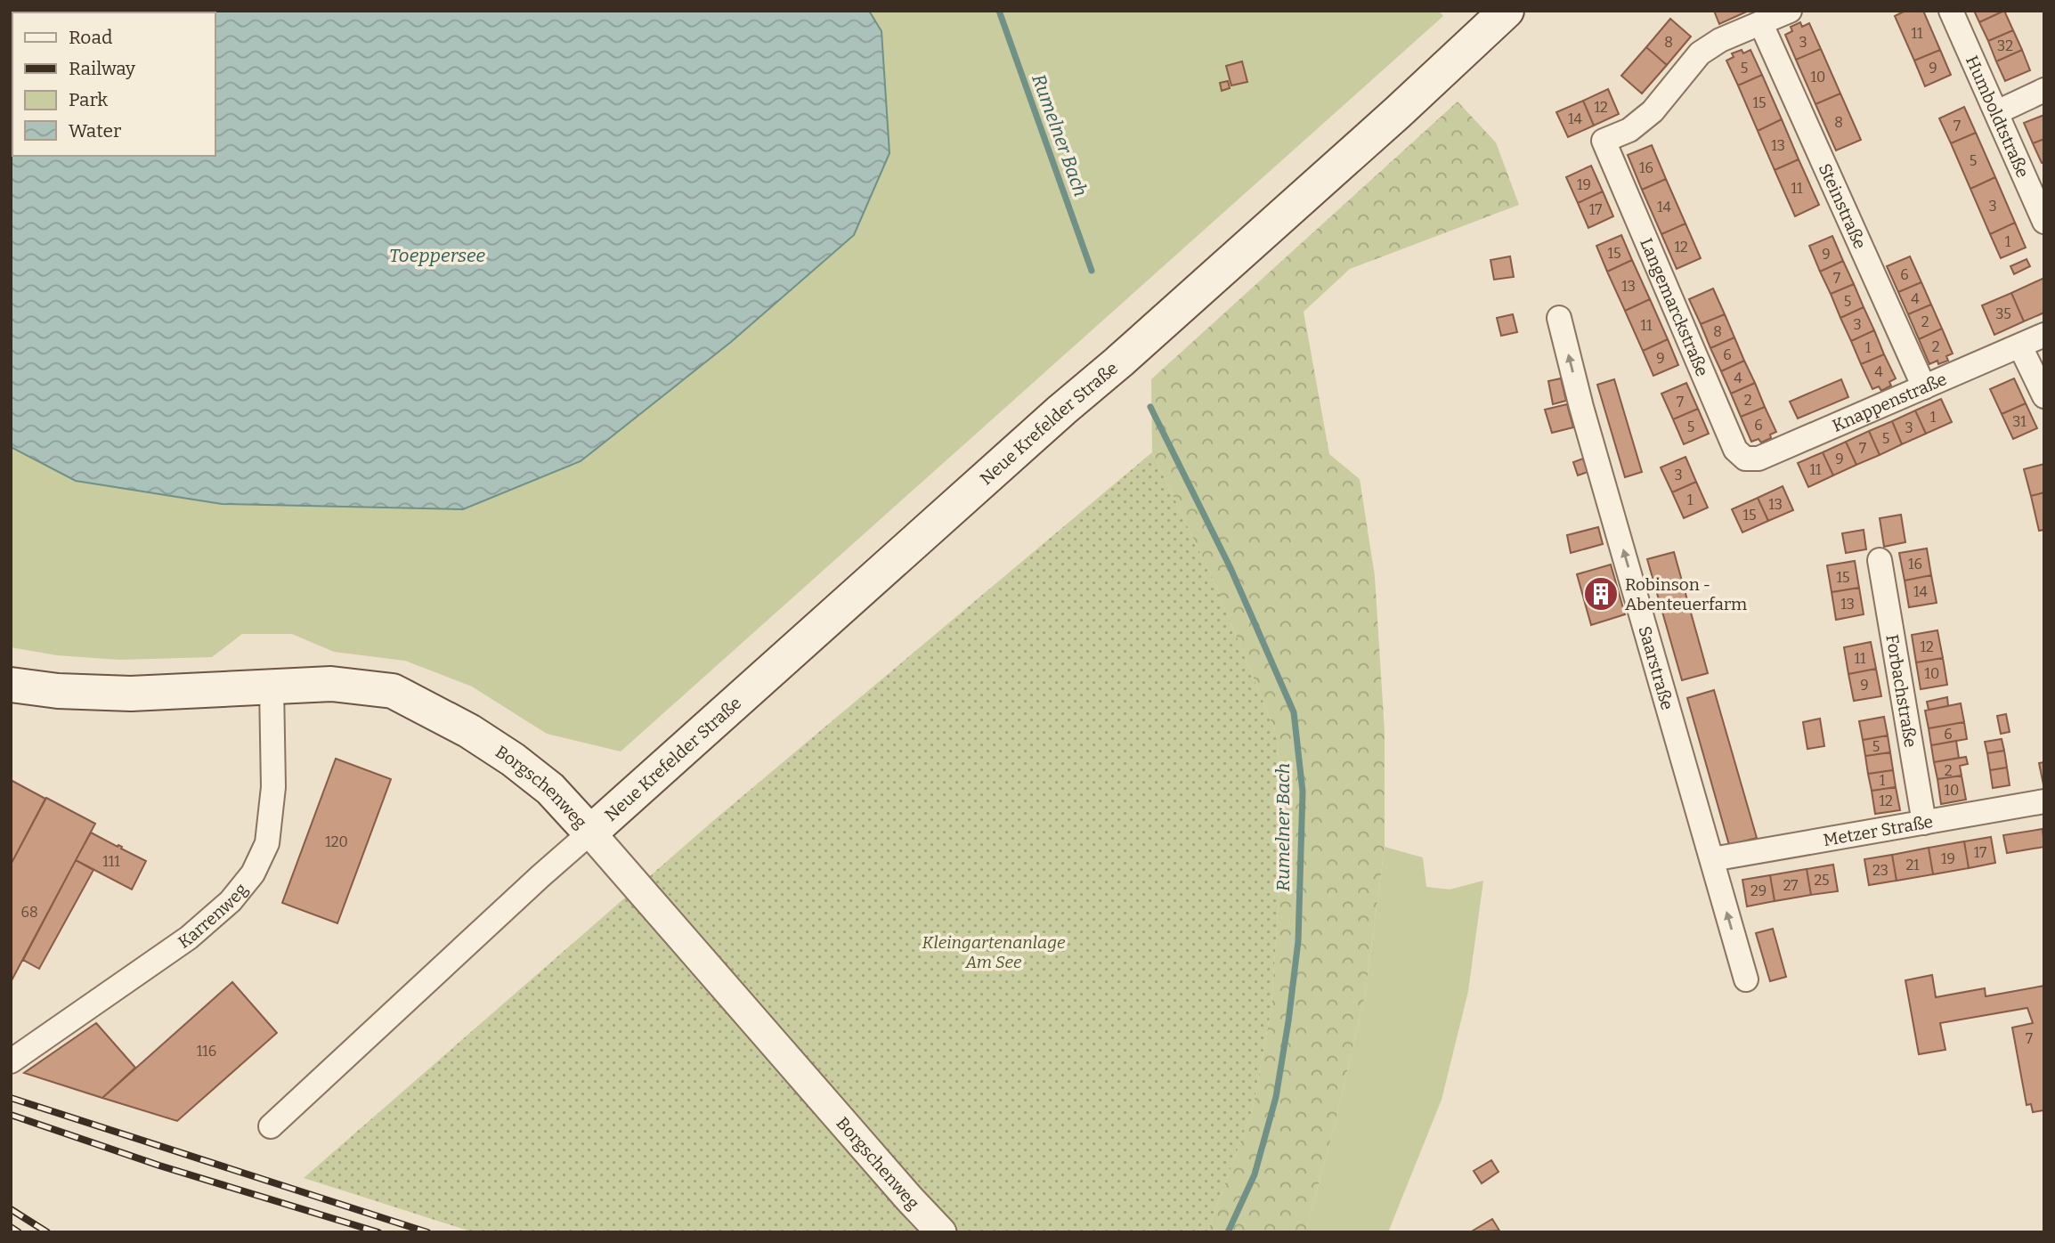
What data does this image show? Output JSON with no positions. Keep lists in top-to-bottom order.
{
  "streets": {
    "main road": ["Neue Krefelder Straße", "Borgschenweg"],
    "street": [
      "Humboldtstraße",
      "Steinstraße",
      "Langemarckstraße",
      "Knappenstraße",
      "Saarstraße",
      "Forbachstraße",
      "Metzer Straße",
      "Karrenweg"
    ]
  },
  "crossings": [
    ["Steinstraße", "Langemarckstraße"],
    ["Steinstraße", "Knappenstraße"],
    ["Langemarckstraße", "Knappenstraße"],
    ["Neue Krefelder Straße", "Borgschenweg"],
    ["Saarstraße", "Metzer Straße"],
    ["Forbachstraße", "Metzer Straße"],
    ["Borgschenweg", "Karrenweg"]
  ],
  "one_way": ["Saarstraße"],
  "water": ["Rumelner Bach", "Toeppersee"],
  "parks": ["Kleingartenanlage Am See"],
  "places": {
    "building": ["Robinson - Abenteuerfarm"]
  },
  "house_numbers": [
    "11",
    "8",
    "3",
    "32",
    "5",
    "9",
    "10",
    "15",
    "12",
    "14",
    "8",
    "7",
    "13",
    "5",
    "16",
    "19",
    "11",
    "3",
    "14",
    "17",
    "1",
    "12",
    "15",
    "9",
    "6",
    "7",
    "13",
    "4",
    "5",
    "35",
    "2",
    "3",
    "11",
    "8",
    "2",
    "1",
    "6",
    "9",
    "4",
    "4",
    "2",
    "7",
    "1",
    "31",
    "6",
    "5",
    "3",
    "5",
    "7",
    "9",
    "11",
    "3",
    "1",
    "13",
    "15",
    "16",
    "15",
    "14",
    "13",
    "12",
    "11",
    "10",
    "9",
    "6",
    "5",
    "2",
    "1",
    "10",
    "12",
    "120",
    "17",
    "19",
    "111",
    "21",
    "23",
    "25",
    "27",
    "29",
    "68",
    "7",
    "116"
  ],
  "legend": [
    "Road",
    "Railway",
    "Park",
    "Water"
  ]
}
